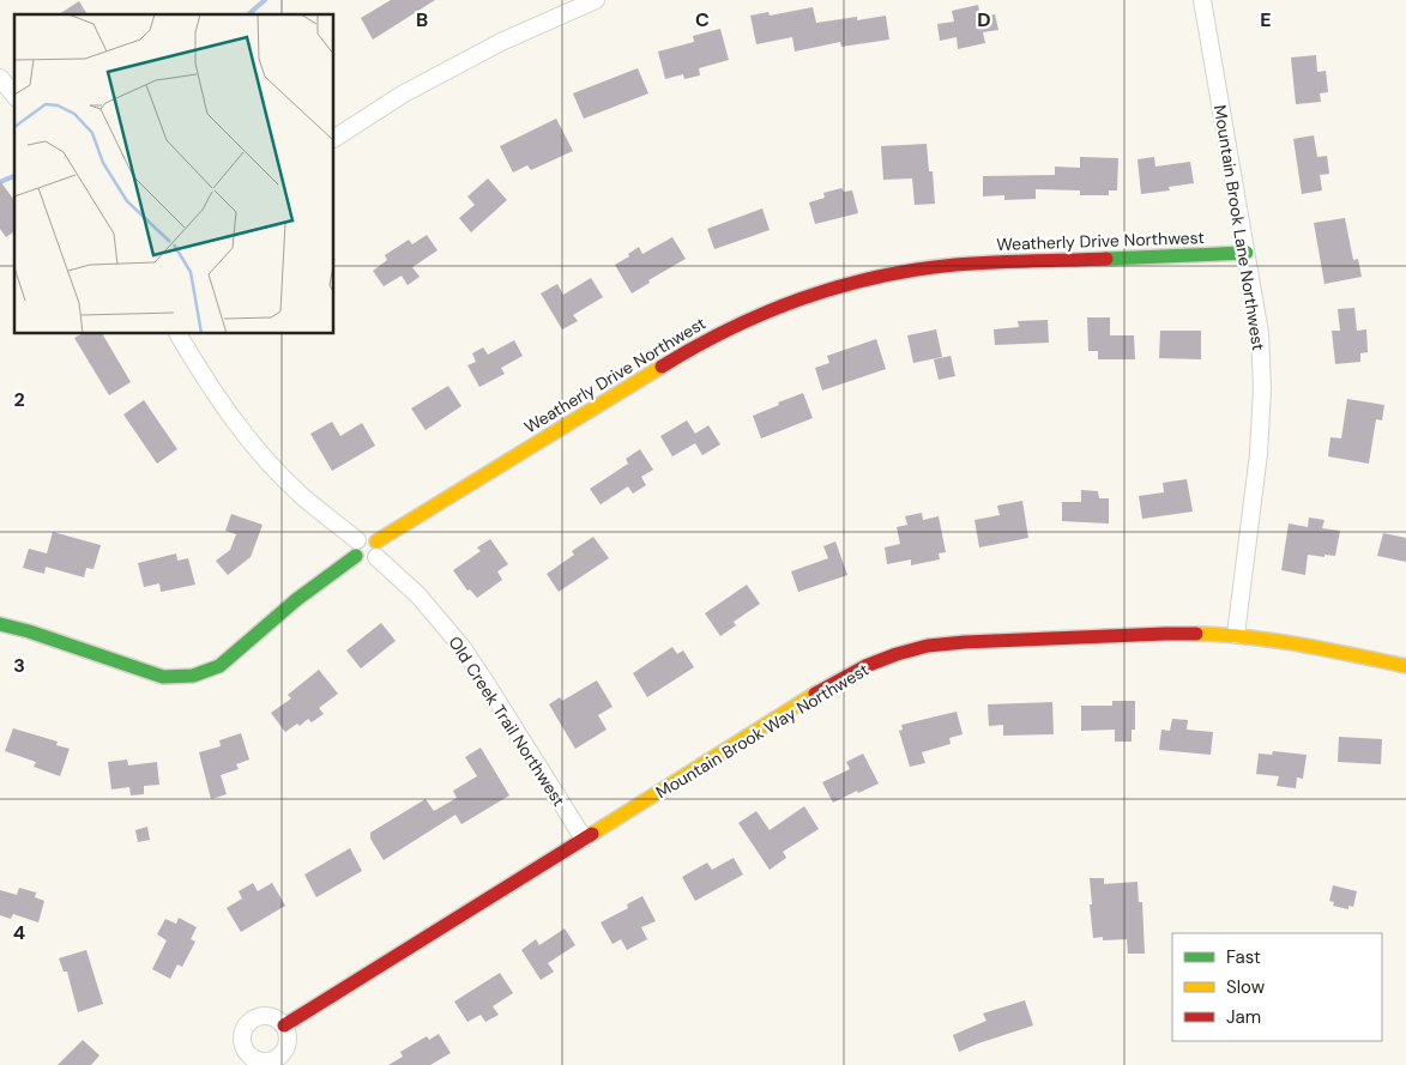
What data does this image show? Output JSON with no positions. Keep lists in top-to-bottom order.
{
  "streets": {
    "street": [
      "Mountain Brook Lane Northwest",
      "Weatherly Drive Northwest",
      "Old Creek Trail Northwest",
      "Mountain Brook Way Northwest"
    ]
  },
  "crossings": [
    ["Mountain Brook Lane Northwest", "Weatherly Drive Northwest"],
    ["Mountain Brook Lane Northwest", "Mountain Brook Way Northwest"],
    ["Weatherly Drive Northwest", "Old Creek Trail Northwest"],
    ["Old Creek Trail Northwest", "Mountain Brook Way Northwest"]
  ],
  "legend": ["Fast", "Slow", "Jam"],
  "grid": {
    "columns": [
      "B",
      "C",
      "D",
      "E"
    ],
    "rows": ["2", "3", "4"]
  }
}
